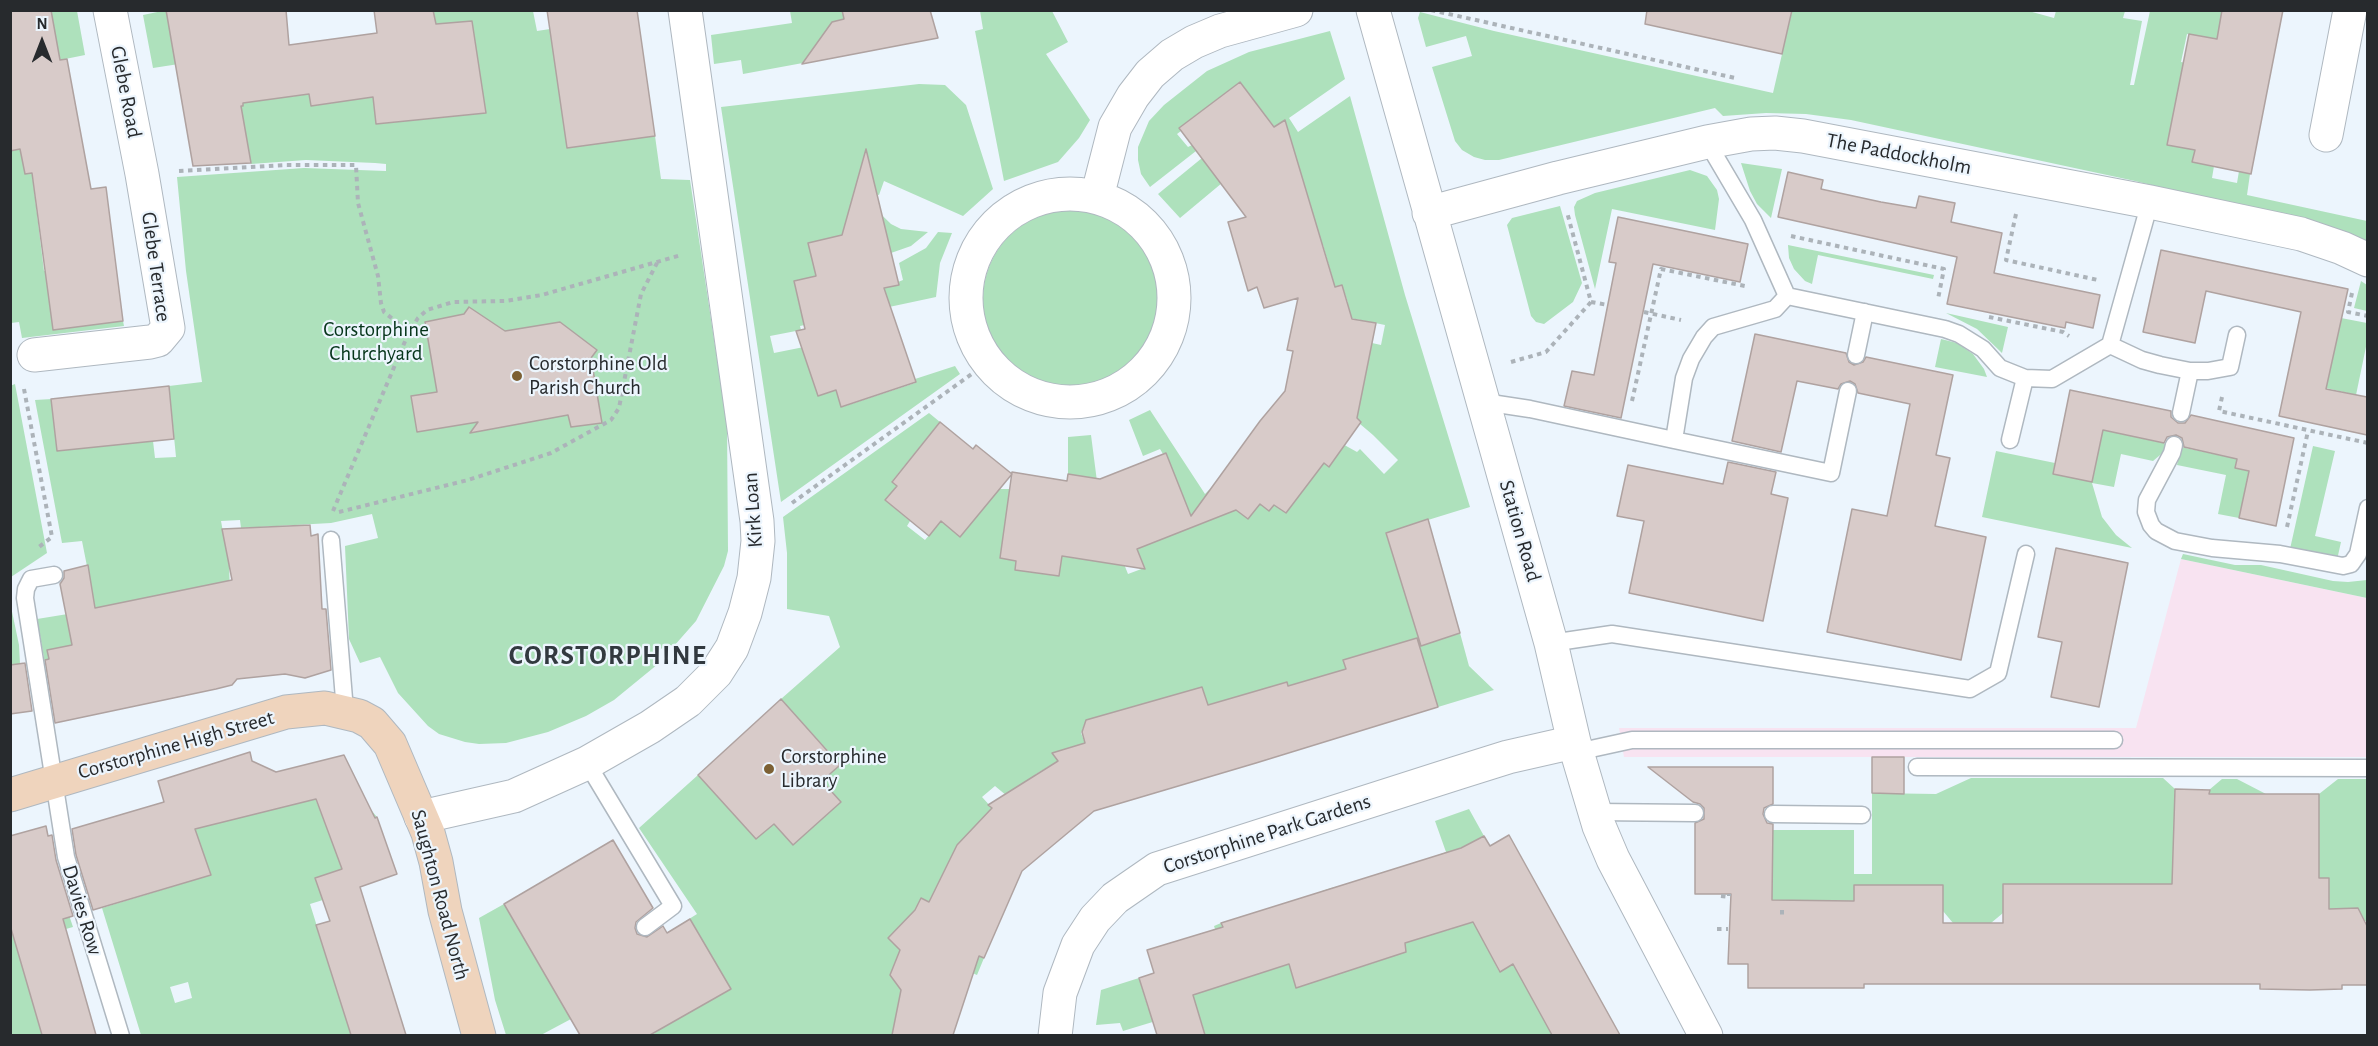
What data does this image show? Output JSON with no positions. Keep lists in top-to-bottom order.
{
  "streets": {
    "street": [
      "Glebe Road",
      "The Paddockholm",
      "Glebe Terrace",
      "Kirk Loan",
      "Station Road",
      "Corstorphine High Street",
      "Corstorphine Park Gardens",
      "Saughton Road North"
    ],
    "lane": ["Davies Row"]
  },
  "crossings": [
    ["Glebe Road", "Glebe Terrace"],
    ["The Paddockholm", "Station Road"],
    ["Kirk Loan", "Saughton Road North"],
    ["Station Road", "Corstorphine Park Gardens"],
    ["Corstorphine High Street", "Saughton Road North"],
    ["Corstorphine High Street", "Davies Row"]
  ],
  "districts": ["CORSTORPHINE"],
  "parks": ["Corstorphine Churchyard"],
  "places": ["Corstorphine Old Parish Church", "Corstorphine Library"],
  "north": "top"
}
